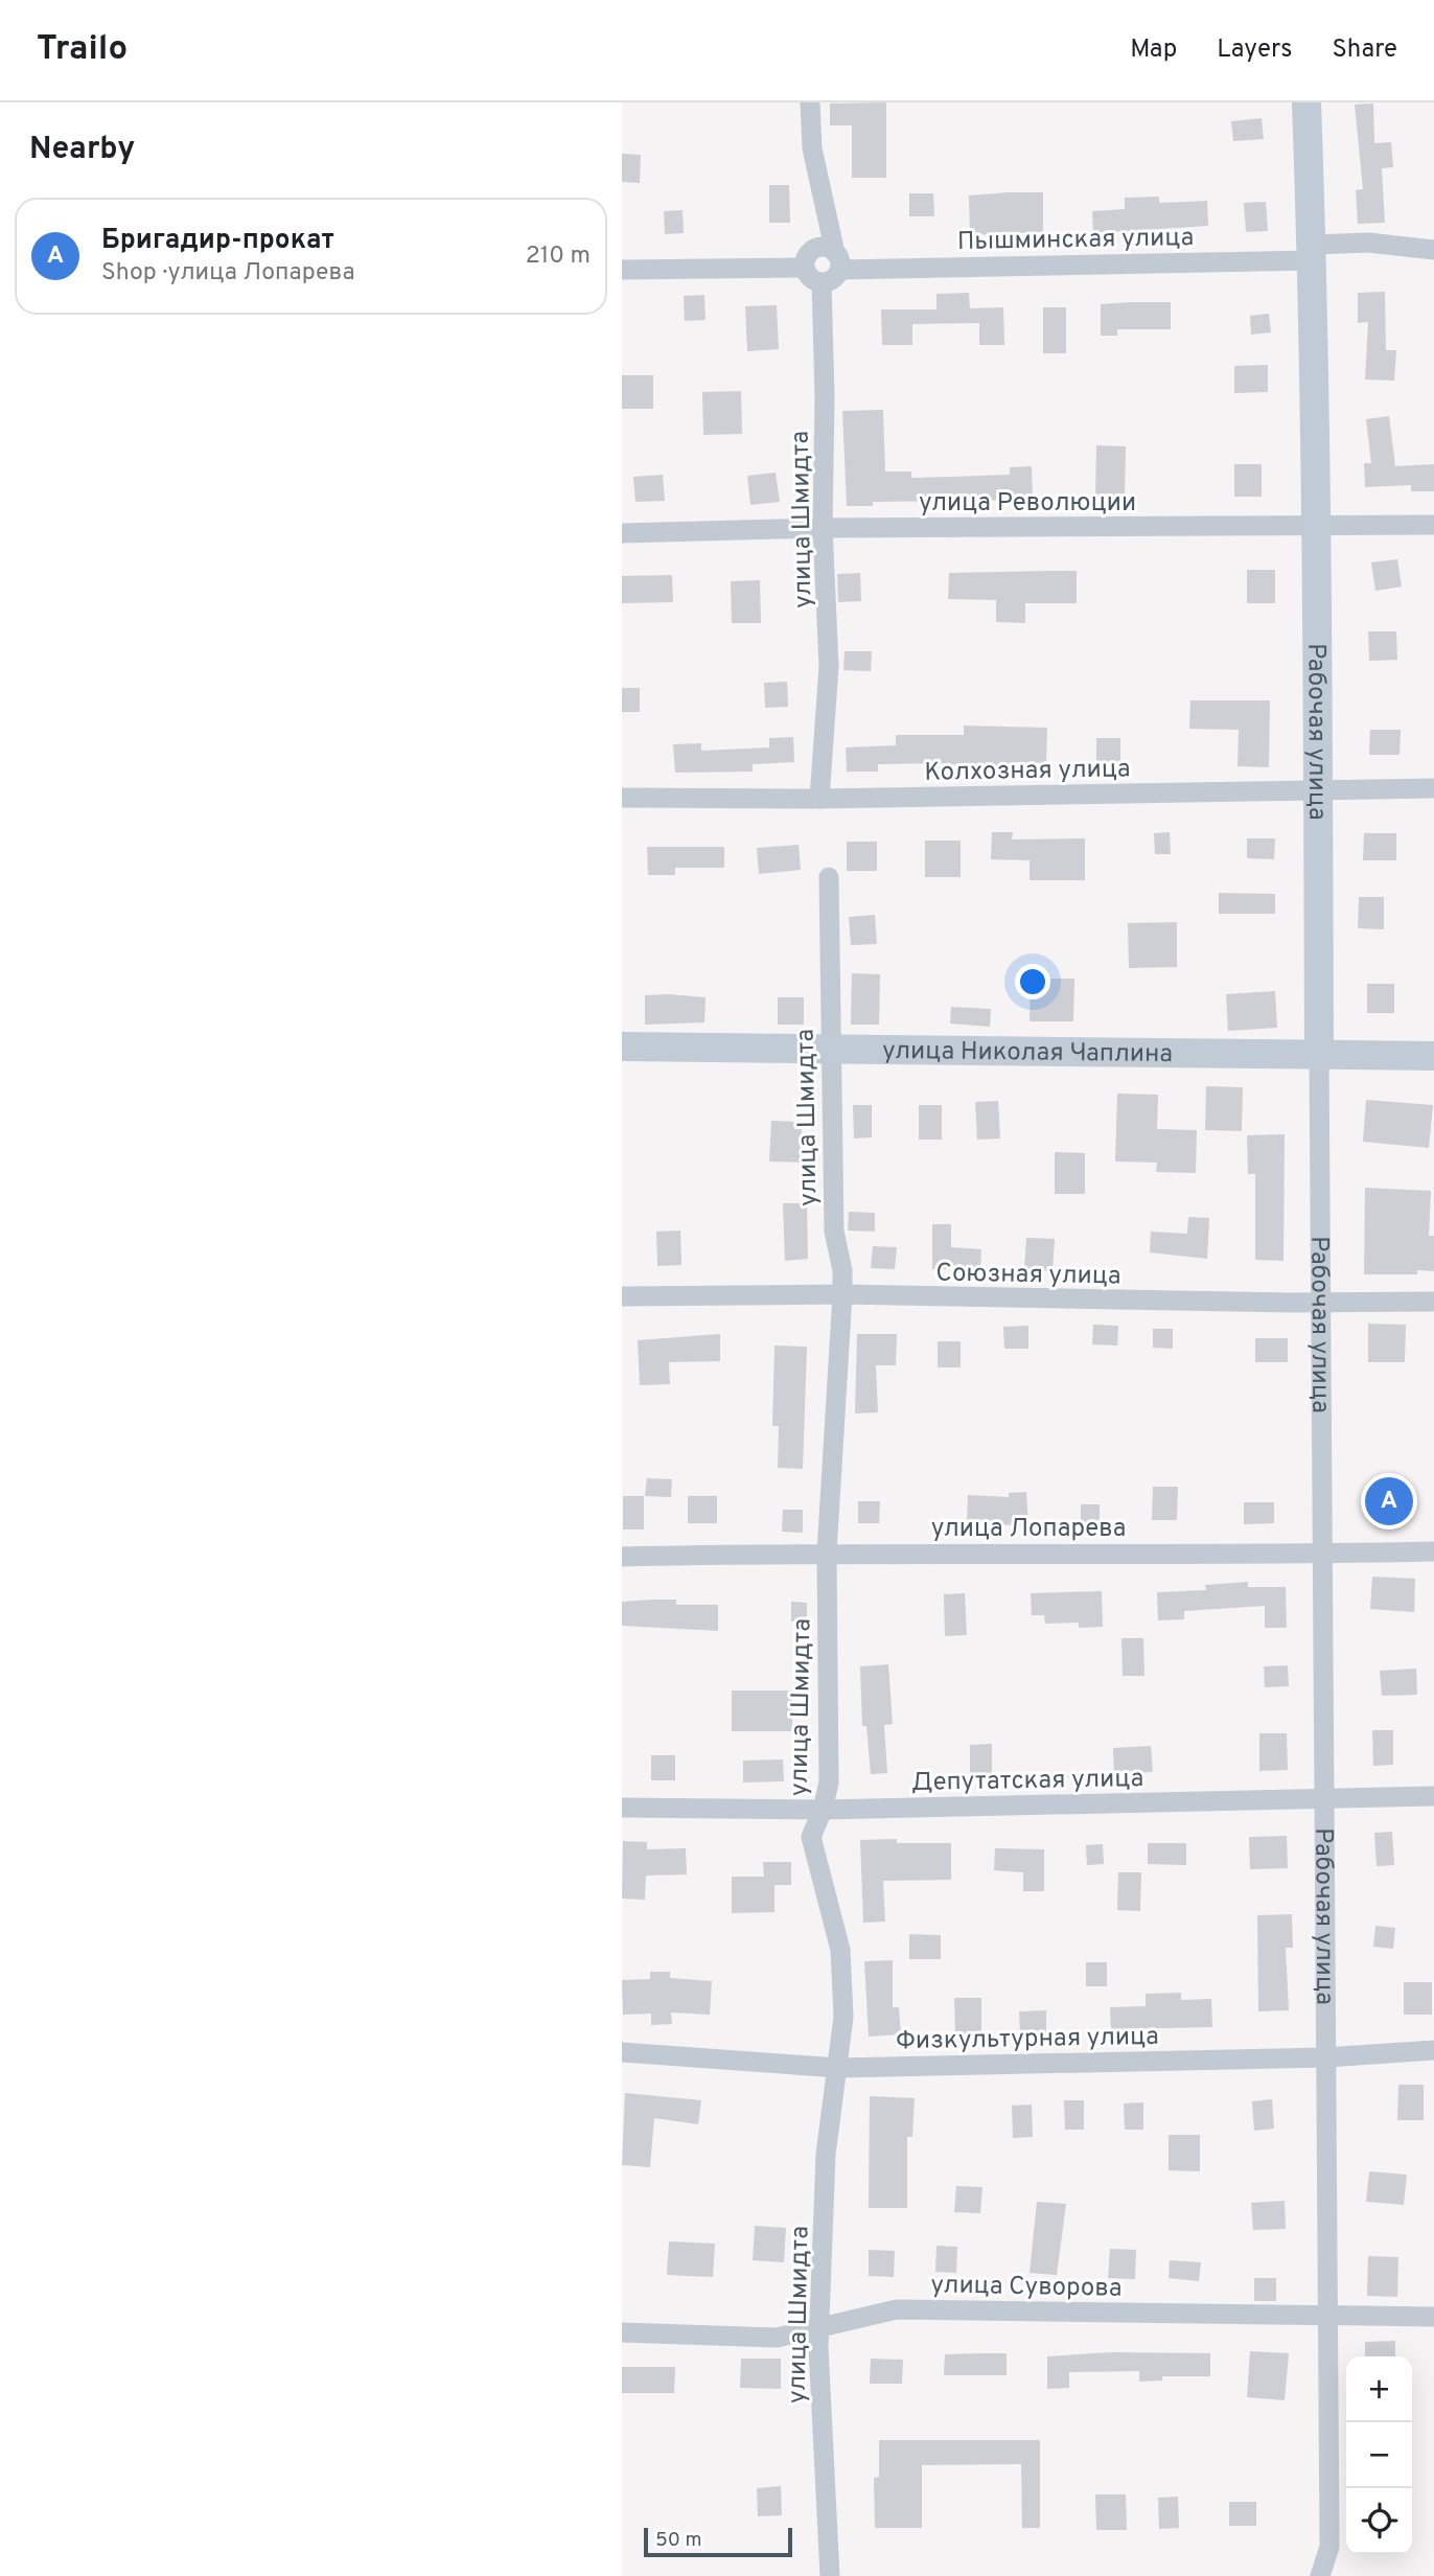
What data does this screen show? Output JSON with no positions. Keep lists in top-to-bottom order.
{
  "streets": {
    "street": [
      "Пышминская улица",
      "улица Революции",
      "улица Шмидта",
      "Рабочая улица",
      "Колхозная улица",
      "улица Николая Чаплина",
      "Союзная улица",
      "улица Лопарева",
      "Депутатская улица",
      "Физкультурная улица",
      "улица Суворова"
    ]
  },
  "crossings": [
    ["Пышминская улица", "улица Шмидта"],
    ["Пышминская улица", "Рабочая улица"],
    ["улица Революции", "улица Шмидта"],
    ["улица Революции", "Рабочая улица"],
    ["улица Шмидта", "Колхозная улица"],
    ["улица Шмидта", "улица Николая Чаплина"],
    ["улица Шмидта", "Союзная улица"],
    ["улица Шмидта", "улица Лопарева"],
    ["улица Шмидта", "Депутатская улица"],
    ["улица Шмидта", "Физкультурная улица"],
    ["улица Шмидта", "улица Суворова"],
    ["Рабочая улица", "Колхозная улица"],
    ["Рабочая улица", "улица Николая Чаплина"],
    ["Рабочая улица", "Союзная улица"],
    ["Рабочая улица", "улица Лопарева"],
    ["Рабочая улица", "Депутатская улица"],
    ["Рабочая улица", "Физкультурная улица"],
    ["Рабочая улица", "улица Суворова"]
  ],
  "scale_bar": "50 m",
  "page": {
    "header": "Trailo",
    "nav": ["Map", "Layers", "Share"],
    "heading": "Nearby",
    "list": [
      {
        "mark": "A",
        "name": "Бригадир-прокат",
        "note": "Shop · улица Лопарева",
        "value": "210 m"
      }
    ],
    "pins": "A",
    "map_buttons": ["+", "−"],
    "scale": "50 m"
  }
}
